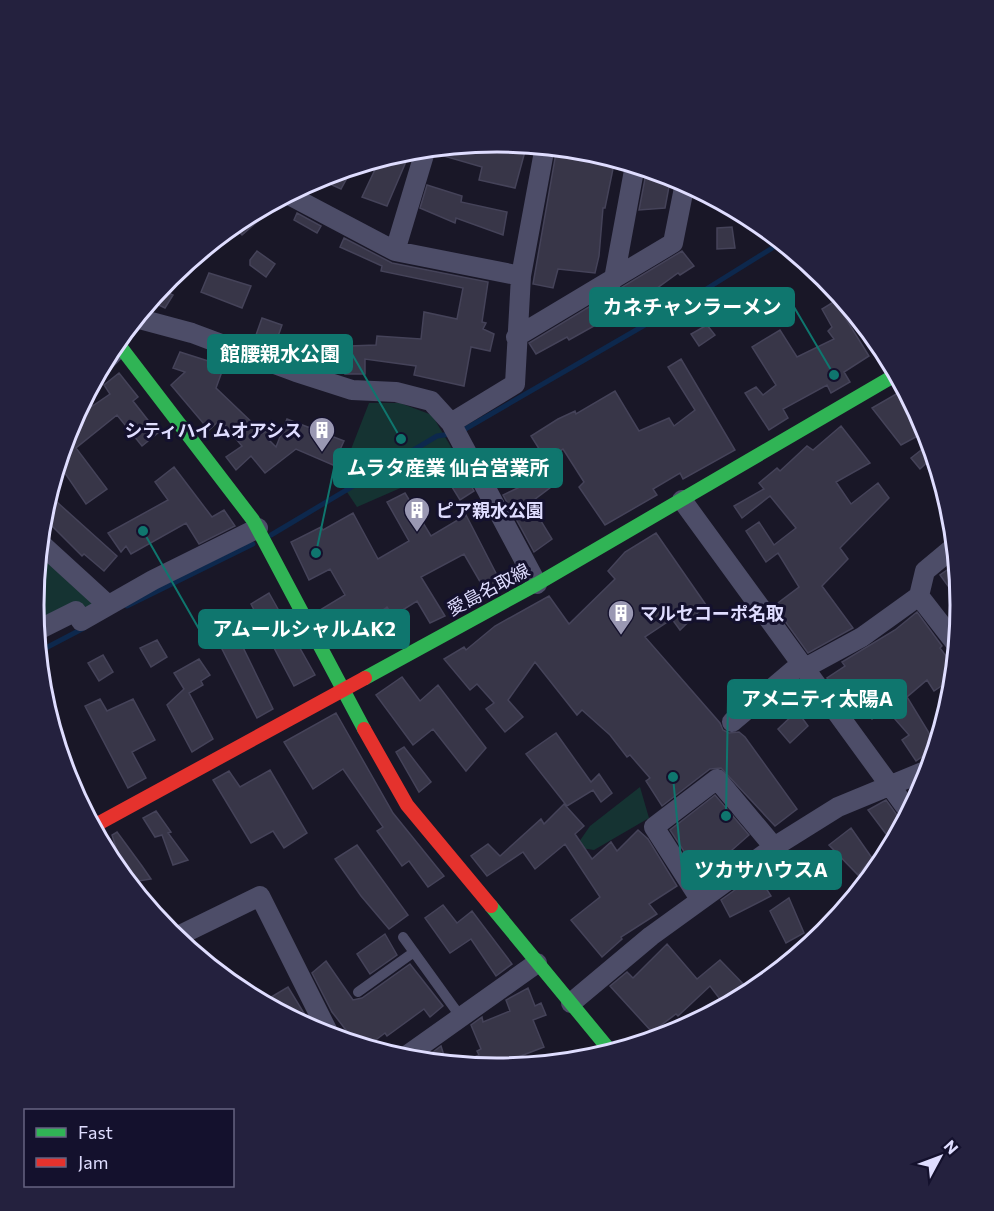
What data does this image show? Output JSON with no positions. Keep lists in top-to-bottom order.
{
  "streets": {
    "main road": ["愛島名取線"]
  },
  "places": {
    "other": [
      "カネチャンラーメン",
      "館腰親水公園",
      "アムールシャルムK2",
      "ムラタ産業 仙台営業所",
      "ツカサハウスA",
      "アメニティ太陽A"
    ],
    "building": ["シティハイムオアシス", "ピア親水公園", "マルセコーポ名取"]
  },
  "legend": ["Fast", "Jam"],
  "north": "top right"
}
